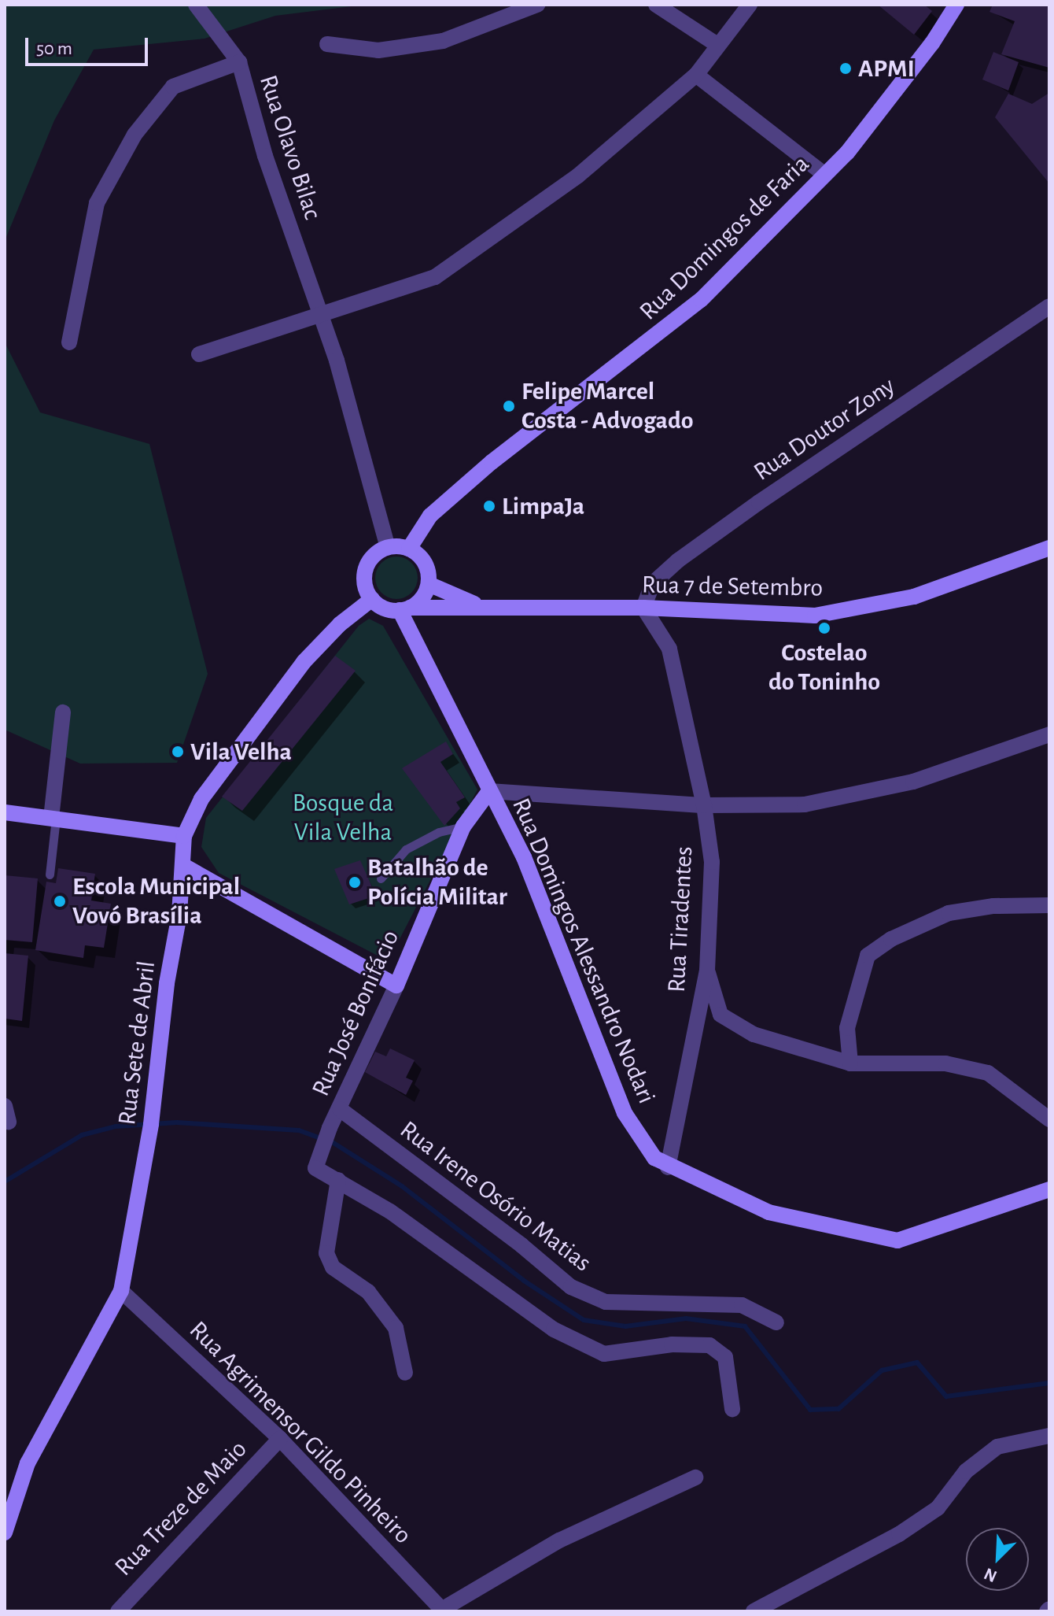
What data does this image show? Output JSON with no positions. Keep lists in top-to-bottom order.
{
  "streets": {
    "street": [
      "Rua Olavo Bilac",
      "Rua Domingos de Faria",
      "Rua Doutor Zony",
      "Rua 7 de Setembro",
      "Rua Tiradentes",
      "Rua Domingos Alessandro Nodari",
      "Rua José Bonifácio",
      "Rua Sete de Abril",
      "Rua Irene Osório Matias",
      "Rua Agrimensor Gildo Pinheiro",
      "Rua Treze de Maio"
    ]
  },
  "crossings": [
    ["Rua Olavo Bilac", "Rua Domingos de Faria"],
    ["Rua Olavo Bilac", "Rua 7 de Setembro"],
    ["Rua Olavo Bilac", "Rua Domingos Alessandro Nodari"],
    ["Rua Olavo Bilac", "Rua Sete de Abril"],
    ["Rua Domingos de Faria", "Rua 7 de Setembro"],
    ["Rua Domingos de Faria", "Rua Domingos Alessandro Nodari"],
    ["Rua Domingos de Faria", "Rua Sete de Abril"],
    ["Rua Doutor Zony", "Rua 7 de Setembro"],
    ["Rua Doutor Zony", "Rua Tiradentes"],
    ["Rua 7 de Setembro", "Rua Tiradentes"],
    ["Rua 7 de Setembro", "Rua Domingos Alessandro Nodari"],
    ["Rua 7 de Setembro", "Rua Sete de Abril"],
    ["Rua Tiradentes", "Rua Domingos Alessandro Nodari"],
    ["Rua Domingos Alessandro Nodari", "Rua José Bonifácio"],
    ["Rua Domingos Alessandro Nodari", "Rua Sete de Abril"],
    ["Rua José Bonifácio", "Rua Irene Osório Matias"],
    ["Rua Sete de Abril", "Rua Agrimensor Gildo Pinheiro"],
    ["Rua Agrimensor Gildo Pinheiro", "Rua Treze de Maio"]
  ],
  "parks": ["Bosque da Vila Velha"],
  "places": [
    "APMI",
    "Felipe Marcel Costa - Advogado",
    "LimpaJa",
    "Costelao do Toninho",
    "Vila Velha",
    "Batalhão de Polícia Militar",
    "Escola Municipal Vovó Brasília"
  ],
  "scale_bar": "50 m",
  "north": "bottom left"
}
